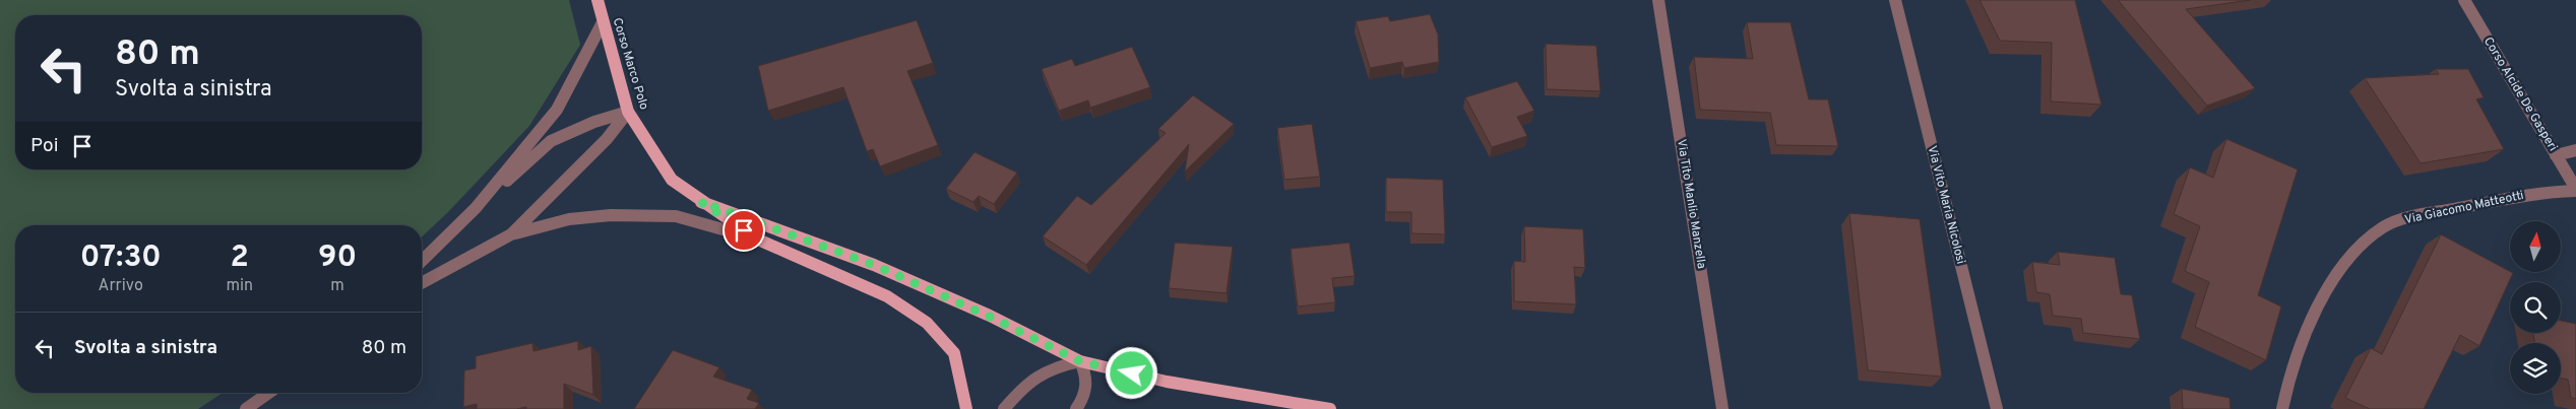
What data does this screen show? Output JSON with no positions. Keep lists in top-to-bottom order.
{
  "streets": {
    "main road": ["Corso Marco Polo"],
    "street": [
      "Corso Alcide De Gasperi",
      "Via Tito Manlio Manzella",
      "Via Vito Maria Nicolosi",
      "Via Giacomo Matteotti"
    ]
  },
  "crossings": [
    ["Corso Alcide De Gasperi", "Via Giacomo Matteotti"]
  ],
  "north": "top",
  "page": {
    "turn": ["80 m", "Svolta a sinistra"],
    "then": "Poi",
    "eta": [
      "07:30",
      "Arrivo",
      "2",
      "min",
      "90",
      "m"
    ],
    "list": [
      {
        "name": "Svolta a sinistra",
        "value": "80 m"
      }
    ]
  }
}
